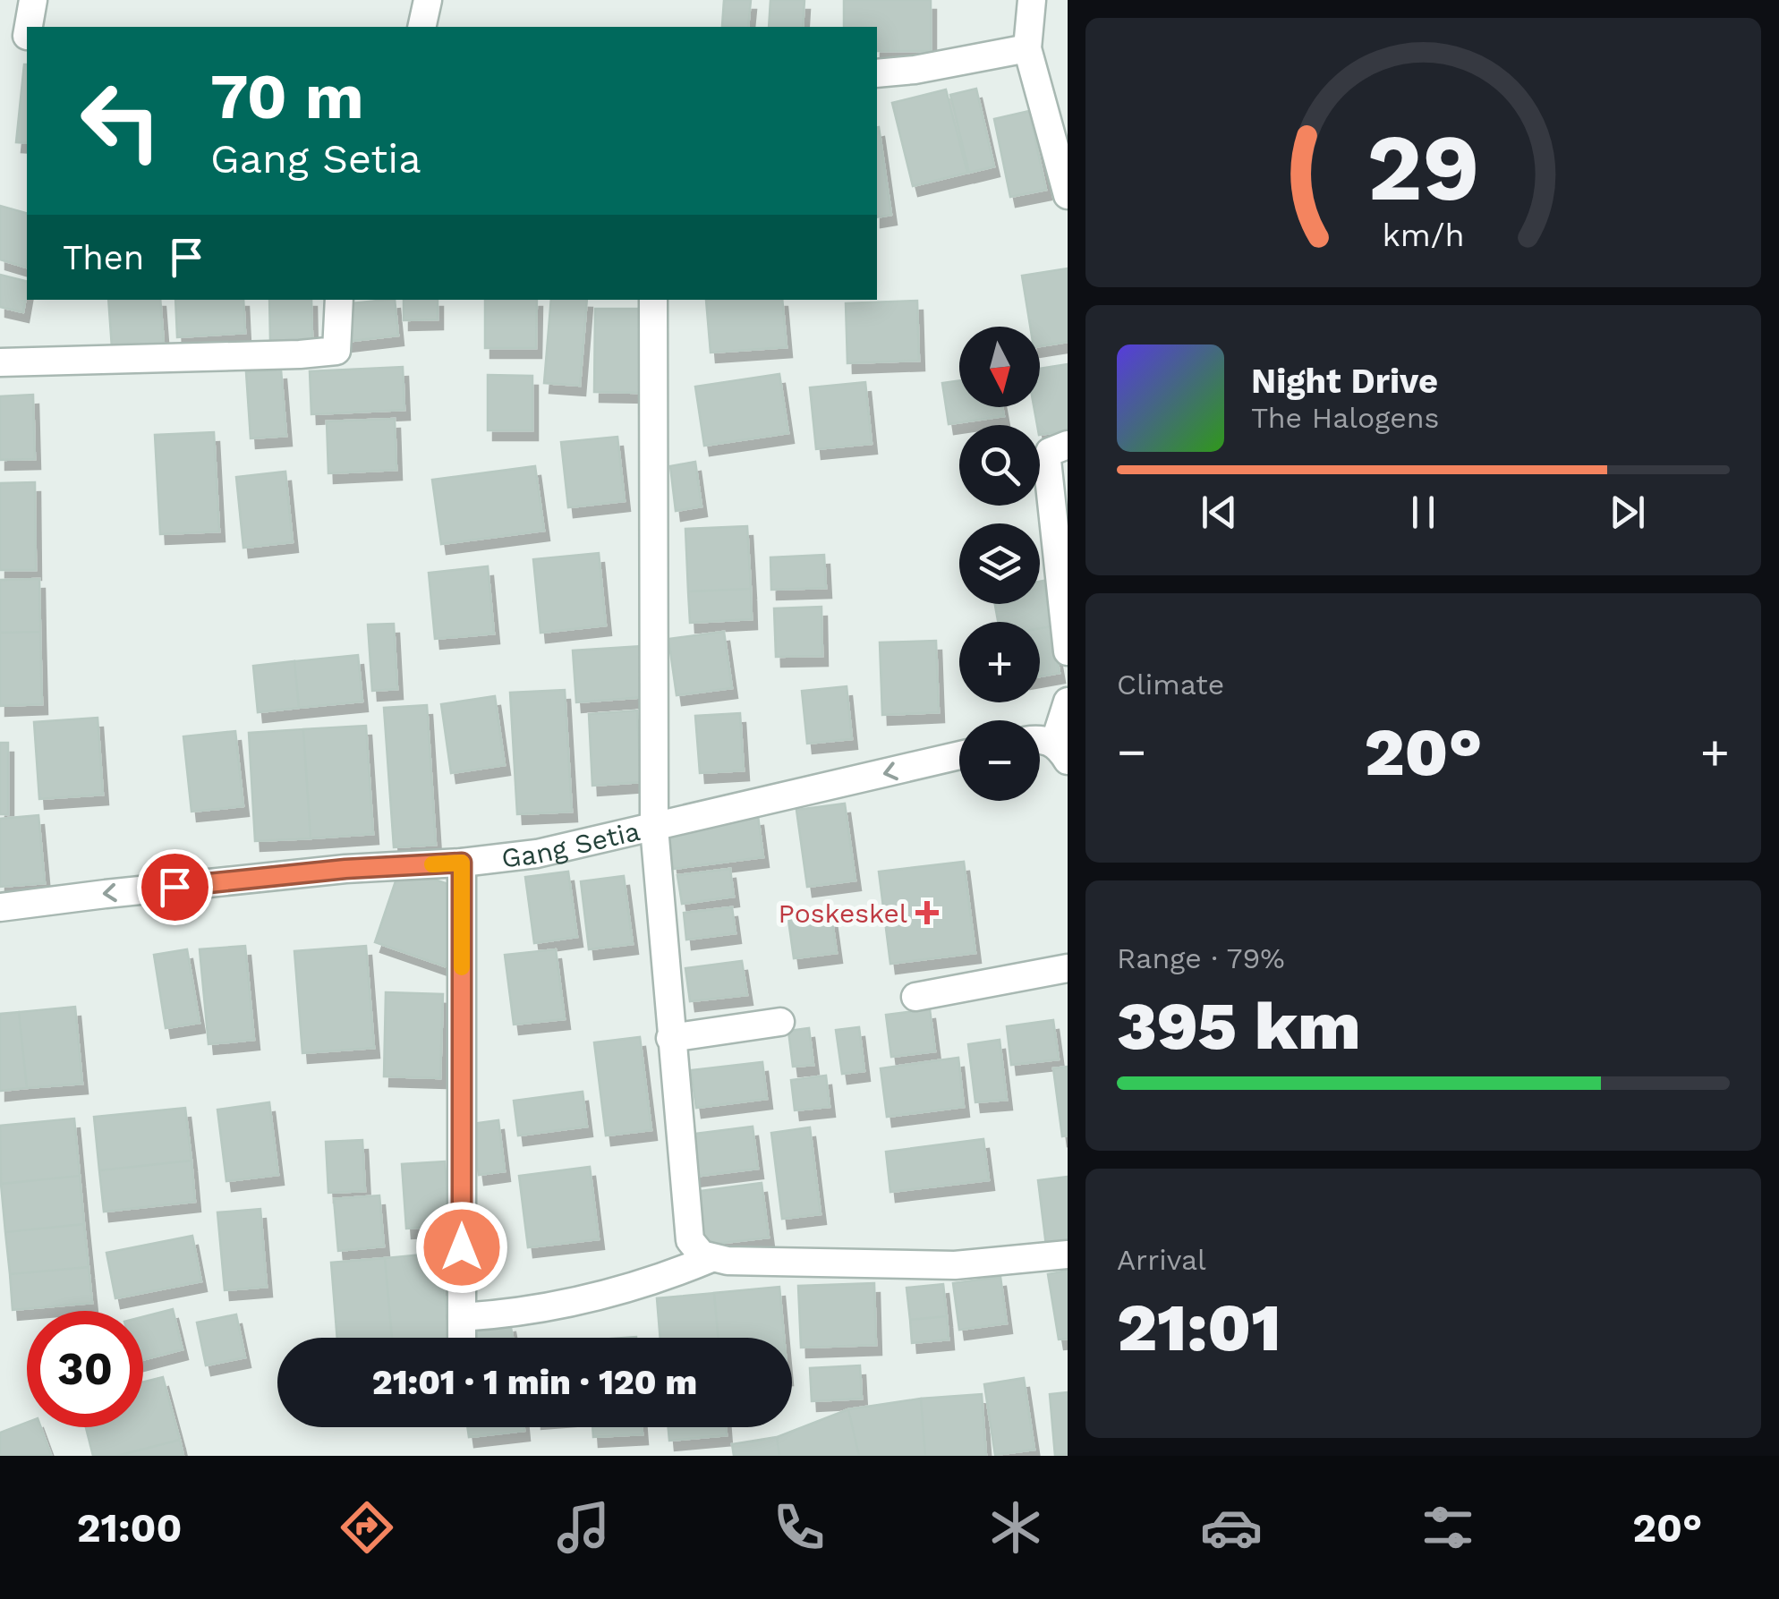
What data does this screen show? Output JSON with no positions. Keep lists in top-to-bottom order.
{
  "streets": {
    "street": ["Gang Setia"]
  },
  "one_way": ["Gang Setia"],
  "places": {
    "health": ["Poskeskel"]
  },
  "north": "bottom",
  "page": {
    "turn": ["70 m", "Gang Setia"],
    "then": "Then",
    "map_buttons": ["+", "−"],
    "song": ["Night Drive", "The Halogens"],
    "tile": [
      "Climate",
      ["Range · 79%", "395 km"],
      ["Arrival", "21:01"]
    ],
    "heat": ["−", "20°", "+"],
    "limit": "30",
    "trip": "21:01 · 1 min · 120 m",
    "tabs": ["21:00", "20°"],
    "gauge": ["29", "km/h"]
  }
}
